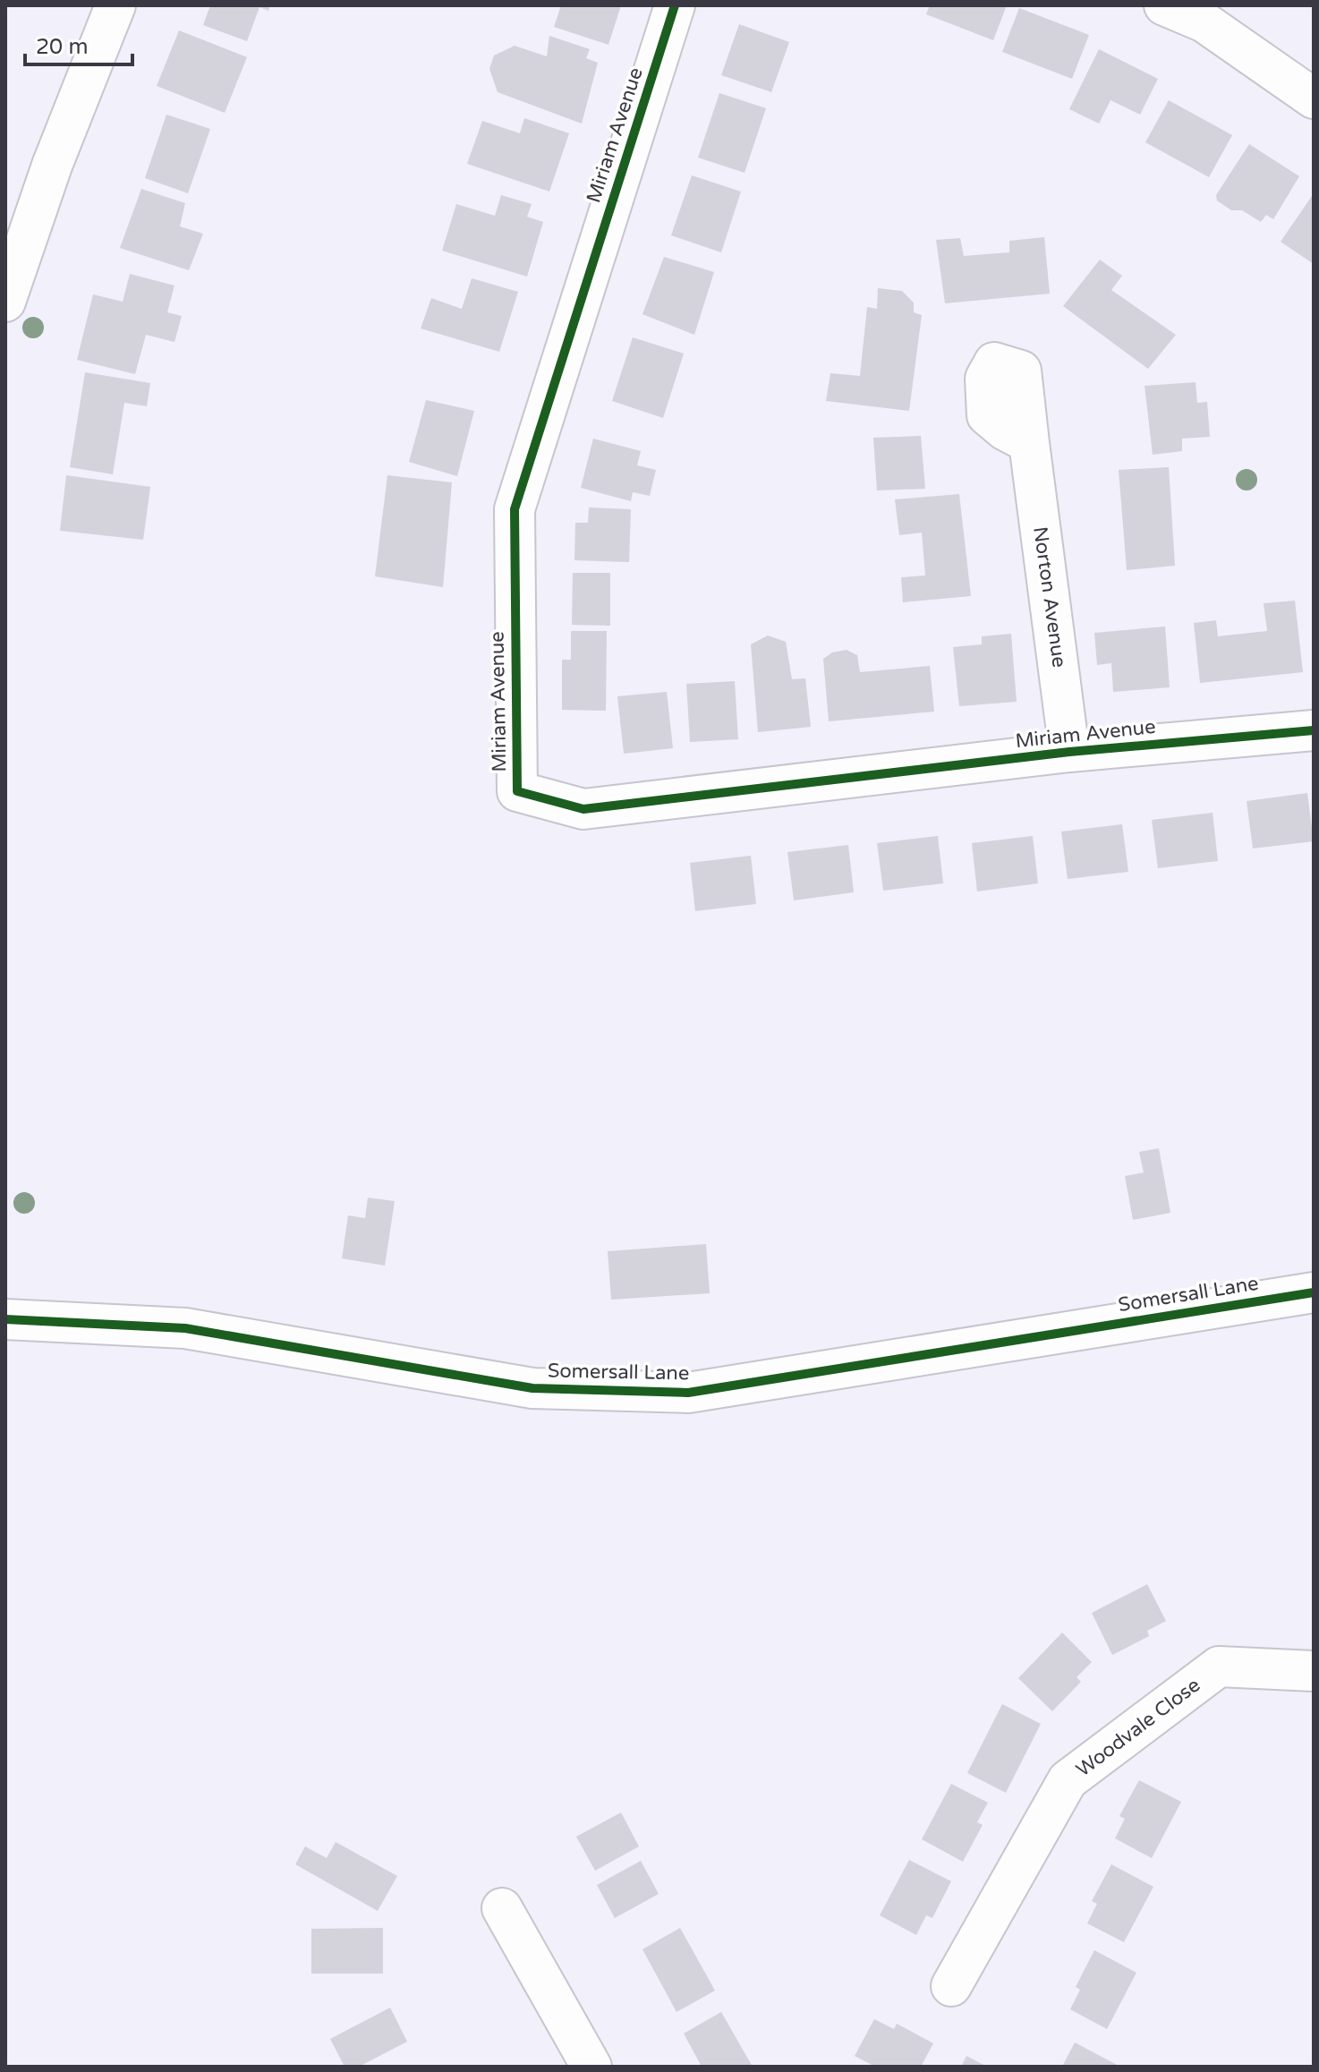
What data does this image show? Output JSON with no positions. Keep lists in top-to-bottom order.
{
  "streets": {
    "street": [
      "Miriam Avenue",
      "Norton Avenue",
      "Somersall Lane",
      "Woodvale Close"
    ]
  },
  "crossings": [
    ["Miriam Avenue", "Norton Avenue"]
  ],
  "scale_bar": "20 m"
}
